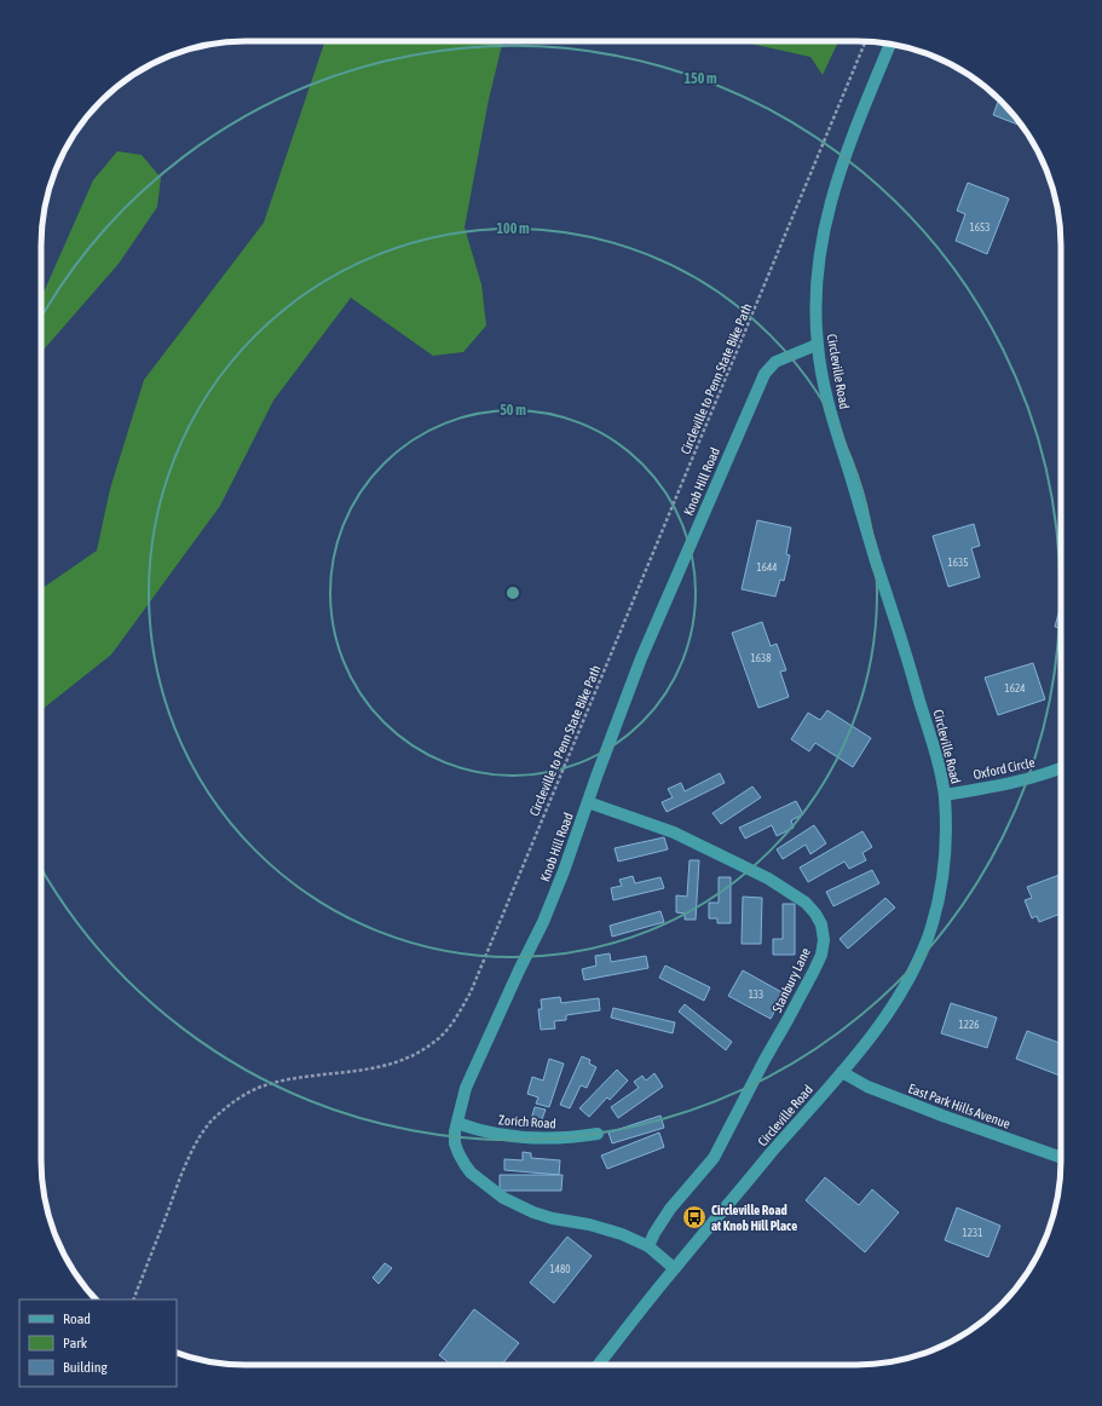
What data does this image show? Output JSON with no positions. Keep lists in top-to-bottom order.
{
  "streets": {
    "street": [
      "Circleville Road",
      "Knob Hill Road",
      "Oxford Circle",
      "Stanbury Lane",
      "East Park Hills Avenue",
      "Zorich Road"
    ],
    "path": ["Circleville to Penn State Bike Path"]
  },
  "crossings": [
    ["Circleville Road", "Knob Hill Road"],
    ["Circleville Road", "Oxford Circle"],
    ["Circleville Road", "East Park Hills Avenue"],
    ["Knob Hill Road", "Stanbury Lane"],
    ["Knob Hill Road", "Zorich Road"]
  ],
  "places": {
    "bus stop": ["Circleville Road at Knob Hill Place"]
  },
  "house_numbers": [
    "1653",
    "1635",
    "1644",
    "1638",
    "1624",
    "133",
    "1226",
    "1231",
    "1480"
  ],
  "legend": ["Road", "Park", "Building"],
  "rings": ["150 m", "100 m", "50 m"]
}
